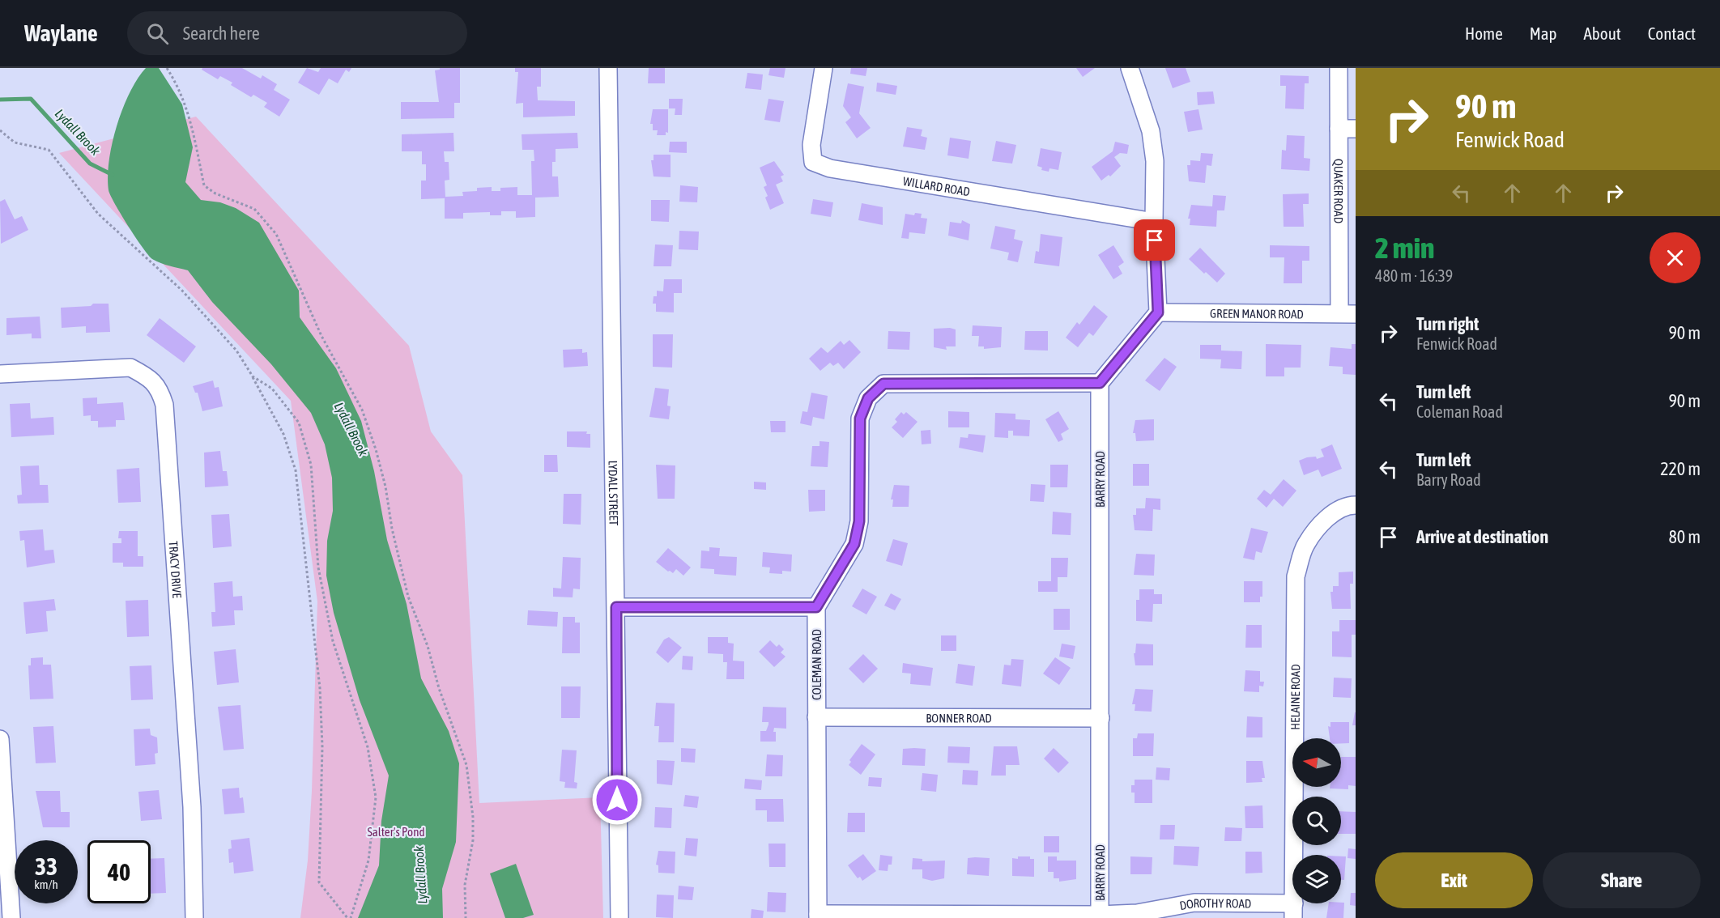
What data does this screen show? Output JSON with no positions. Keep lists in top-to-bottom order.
{
  "streets": {
    "street": [
      "WILLARD ROAD",
      "QUAKER ROAD",
      "GREEN MANOR ROAD",
      "BARRY ROAD",
      "LYDALL STREET",
      "TRACY DRIVE",
      "COLEMAN ROAD",
      "HELAINE ROAD",
      "BONNER ROAD",
      "DOROTHY ROAD"
    ]
  },
  "crossings": [
    ["QUAKER ROAD", "GREEN MANOR ROAD"],
    ["BARRY ROAD", "BONNER ROAD"],
    ["BARRY ROAD", "DOROTHY ROAD"],
    ["COLEMAN ROAD", "BONNER ROAD"],
    ["COLEMAN ROAD", "DOROTHY ROAD"],
    ["HELAINE ROAD", "DOROTHY ROAD"]
  ],
  "water": ["Lydall Brook"],
  "parks": ["Salter's Pond"],
  "north": "left",
  "page": {
    "header": "Waylane",
    "search": "Search here",
    "nav": [
      "Home",
      "Map",
      "About",
      "Contact"
    ],
    "turn": ["90 m", "Fenwick Road"],
    "heading": ["2 min", "480 m · 16:39"],
    "list": [
      {
        "name": "Turn right",
        "note": "Fenwick Road",
        "value": "90 m"
      },
      {
        "name": "Turn left",
        "note": "Coleman Road",
        "value": "90 m"
      },
      {
        "name": "Turn left",
        "note": "Barry Road",
        "value": "220 m"
      },
      {
        "name": "Arrive at destination",
        "value": "80 m"
      }
    ],
    "speed": "33 km/h",
    "limit": "40",
    "buttons": ["Exit", "Share"]
  }
}
